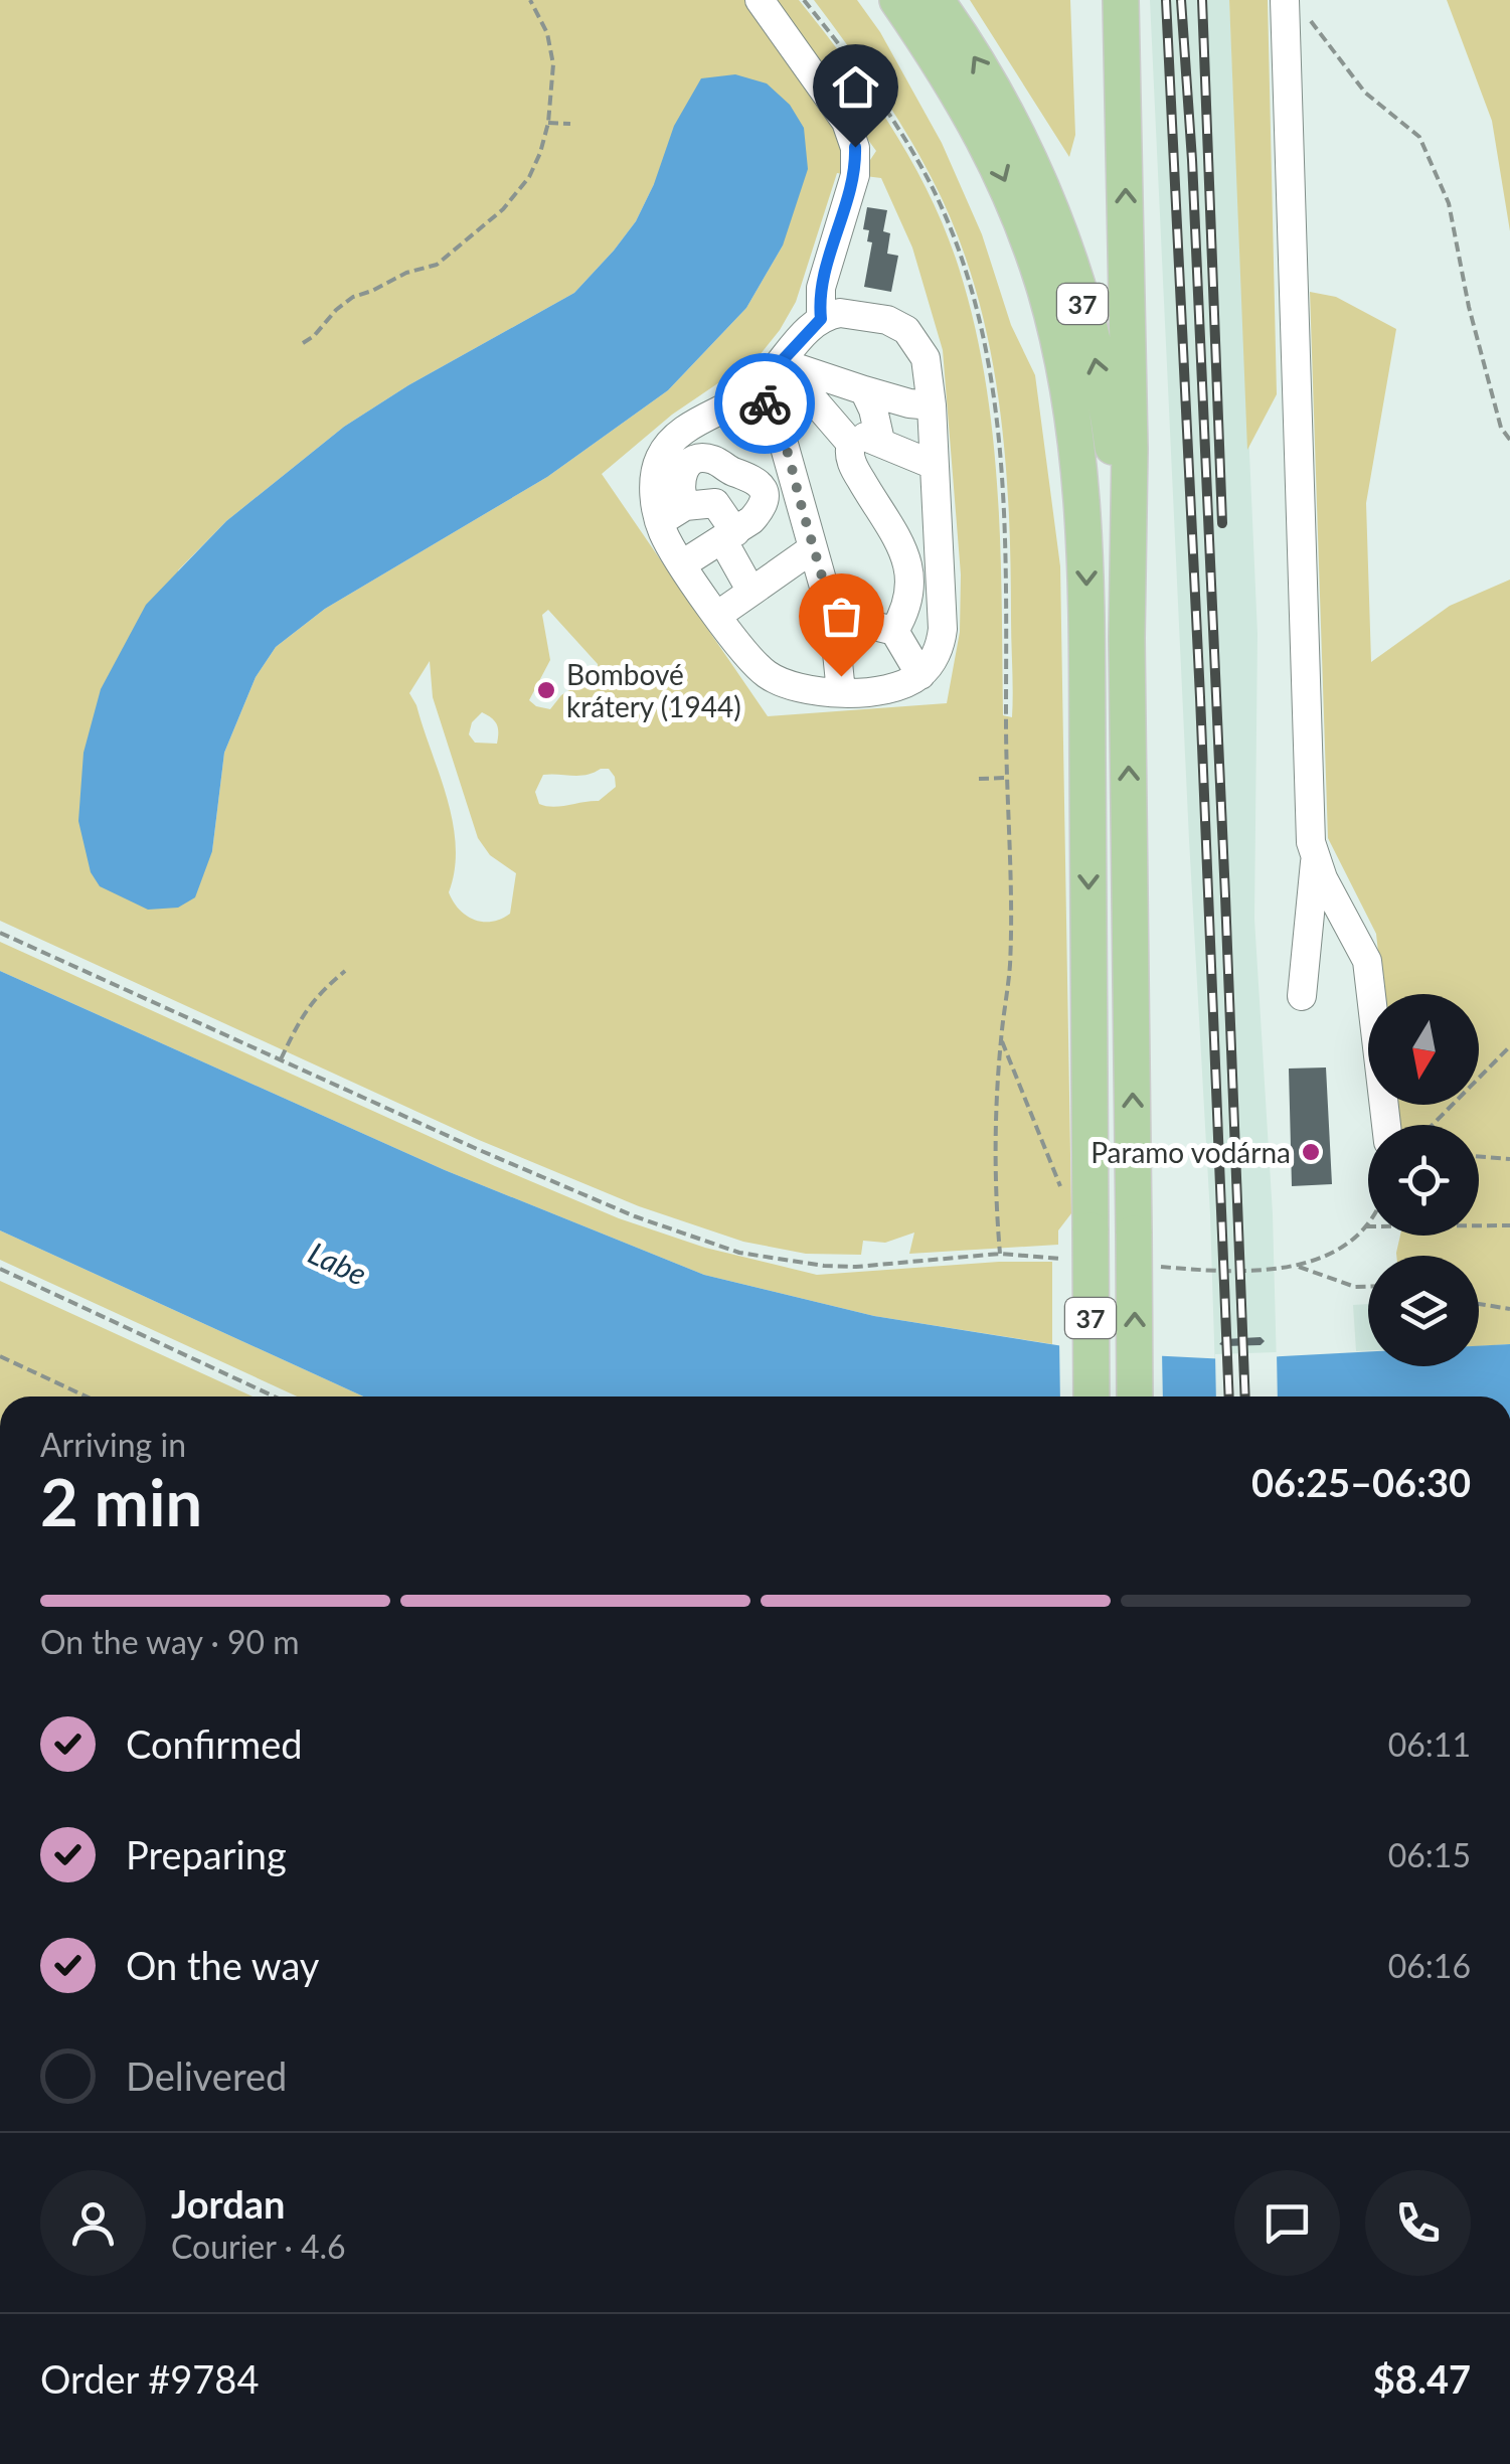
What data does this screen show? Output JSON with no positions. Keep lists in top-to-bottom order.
{
  "streets": {
    "main road": ["37"]
  },
  "water": ["Labe"],
  "places": ["Bombové krátery (1944)", "Paramo vodárna"],
  "north": "bottom",
  "page": {
    "heading": ["2 min", "Arriving in", "06:25–06:30"],
    "panel": [
      "Jordan",
      "Courier · 4.6",
      "Order #9784",
      "$8.47"
    ],
    "bar": "On the way · 90 m",
    "list": [
      ["Confirmed", "06:11"],
      ["Preparing", "06:15"],
      ["On the way", "06:16"],
      "Delivered"
    ]
  }
}
